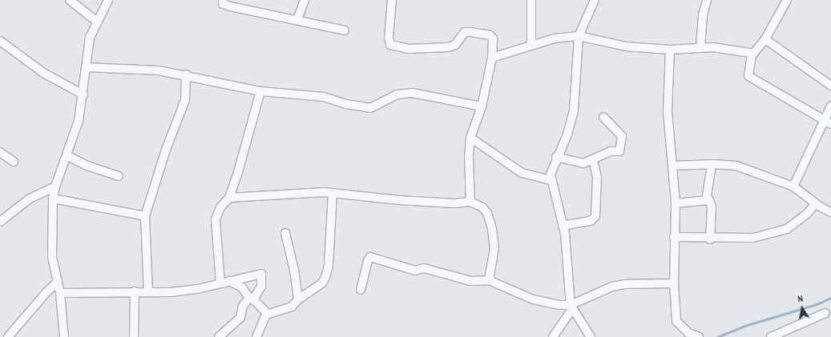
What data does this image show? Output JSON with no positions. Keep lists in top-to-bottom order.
{
  "north": "top"
}
